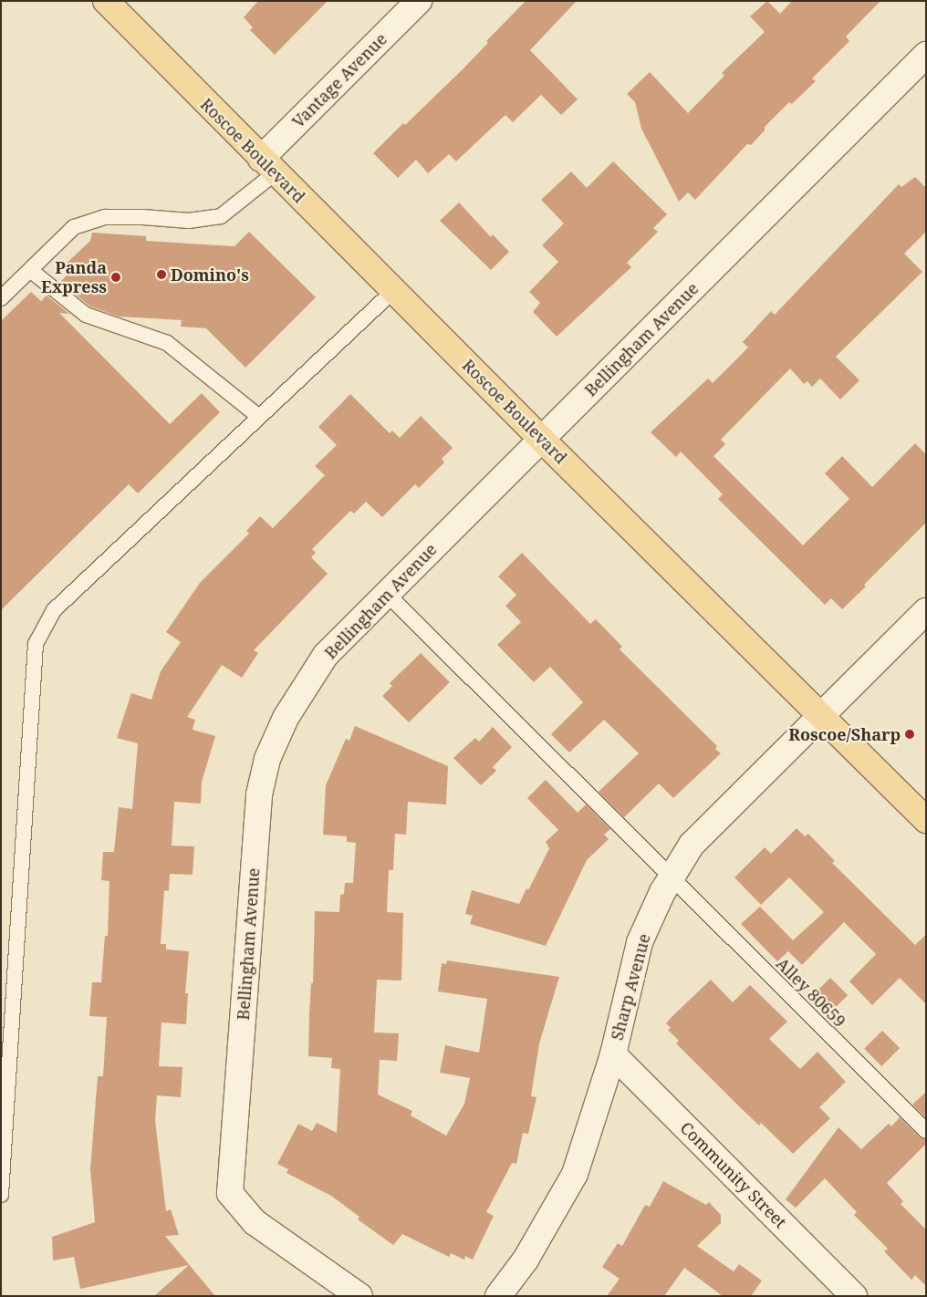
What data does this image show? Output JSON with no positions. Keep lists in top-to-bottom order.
{
  "streets": {
    "main road": ["Roscoe Boulevard"],
    "street": [
      "Vantage Avenue",
      "Bellingham Avenue",
      "Sharp Avenue",
      "Community Street"
    ],
    "lane": ["Alley 80659"]
  },
  "crossings": [
    ["Vantage Avenue", "Roscoe Boulevard"],
    ["Roscoe Boulevard", "Bellingham Avenue"],
    ["Roscoe Boulevard", "Sharp Avenue"],
    ["Bellingham Avenue", "Alley 80659"],
    ["Sharp Avenue", "Alley 80659"],
    ["Sharp Avenue", "Community Street"]
  ],
  "places": ["Domino's", "Panda Express", "Roscoe/Sharp"]
}
